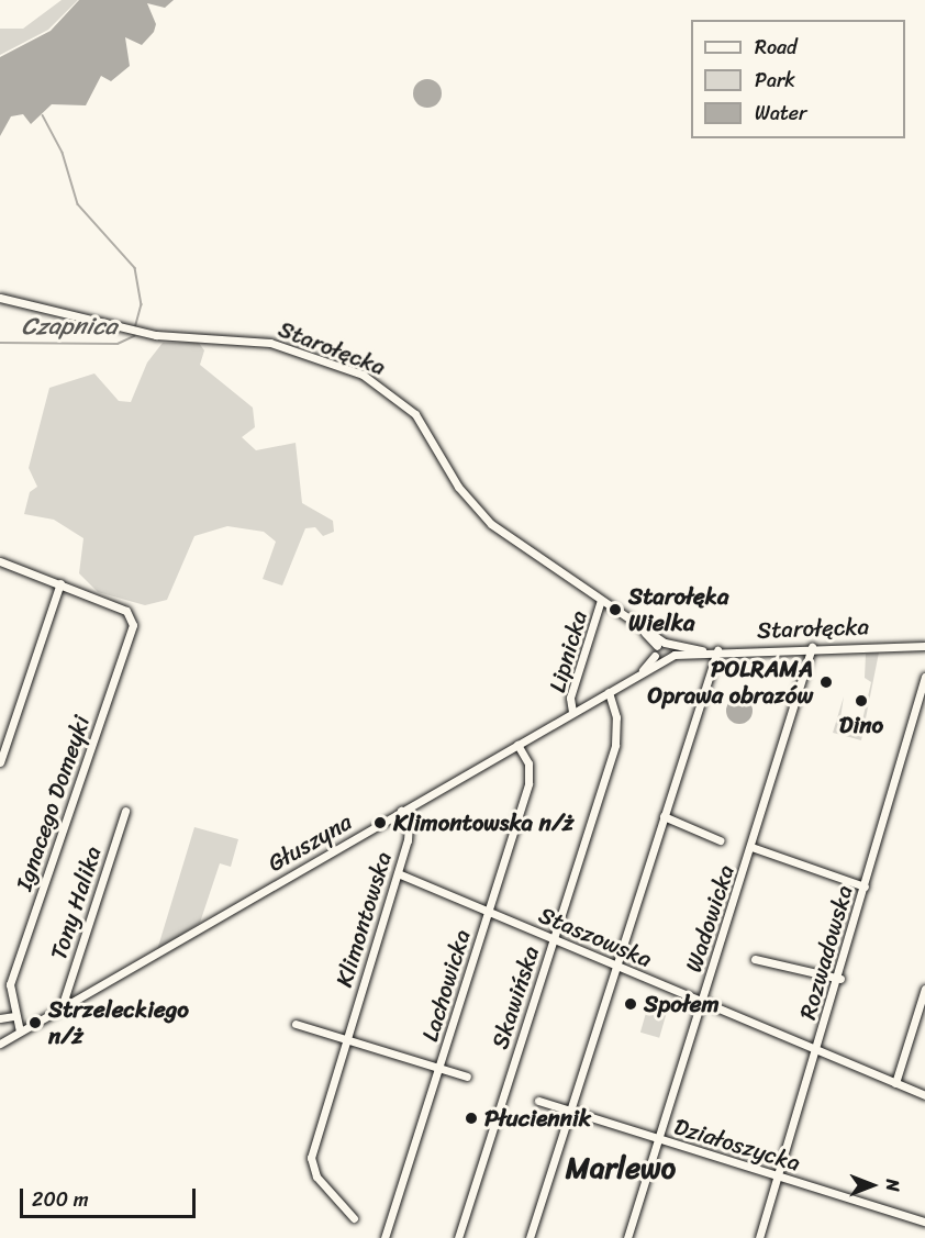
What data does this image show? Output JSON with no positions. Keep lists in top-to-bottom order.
{
  "streets": {
    "street": [
      "Starołęcka",
      "Lipnicka",
      "Ignacego Domeyki",
      "Głuszyna",
      "Tony Halika",
      "Wadowicka",
      "Klimontowska",
      "Staszowska",
      "Rozwadowska",
      "Lachowicka",
      "Skawińska",
      "Działoszycka"
    ]
  },
  "crossings": [
    ["Starołęcka", "Lipnicka"],
    ["Starołęcka", "Wadowicka"],
    ["Lipnicka", "Głuszyna"],
    ["Ignacego Domeyki", "Głuszyna"],
    ["Głuszyna", "Tony Halika"],
    ["Głuszyna", "Klimontowska"],
    ["Głuszyna", "Lachowicka"],
    ["Głuszyna", "Skawińska"],
    ["Wadowicka", "Staszowska"],
    ["Wadowicka", "Działoszycka"],
    ["Klimontowska", "Staszowska"],
    ["Staszowska", "Rozwadowska"],
    ["Staszowska", "Lachowicka"],
    ["Staszowska", "Skawińska"],
    ["Rozwadowska", "Działoszycka"]
  ],
  "districts": ["Marlewo"],
  "water": ["Czapnica"],
  "places": [
    "Starołęka Wielka",
    "POLRAMA Oprawa obrazów",
    "Dino",
    "Klimontowska n/ż",
    "Społem",
    "Strzeleckiego n/ż",
    "Płuciennik"
  ],
  "legend": ["Road", "Park", "Water"],
  "scale_bar": "200 m",
  "north": "right"
}
